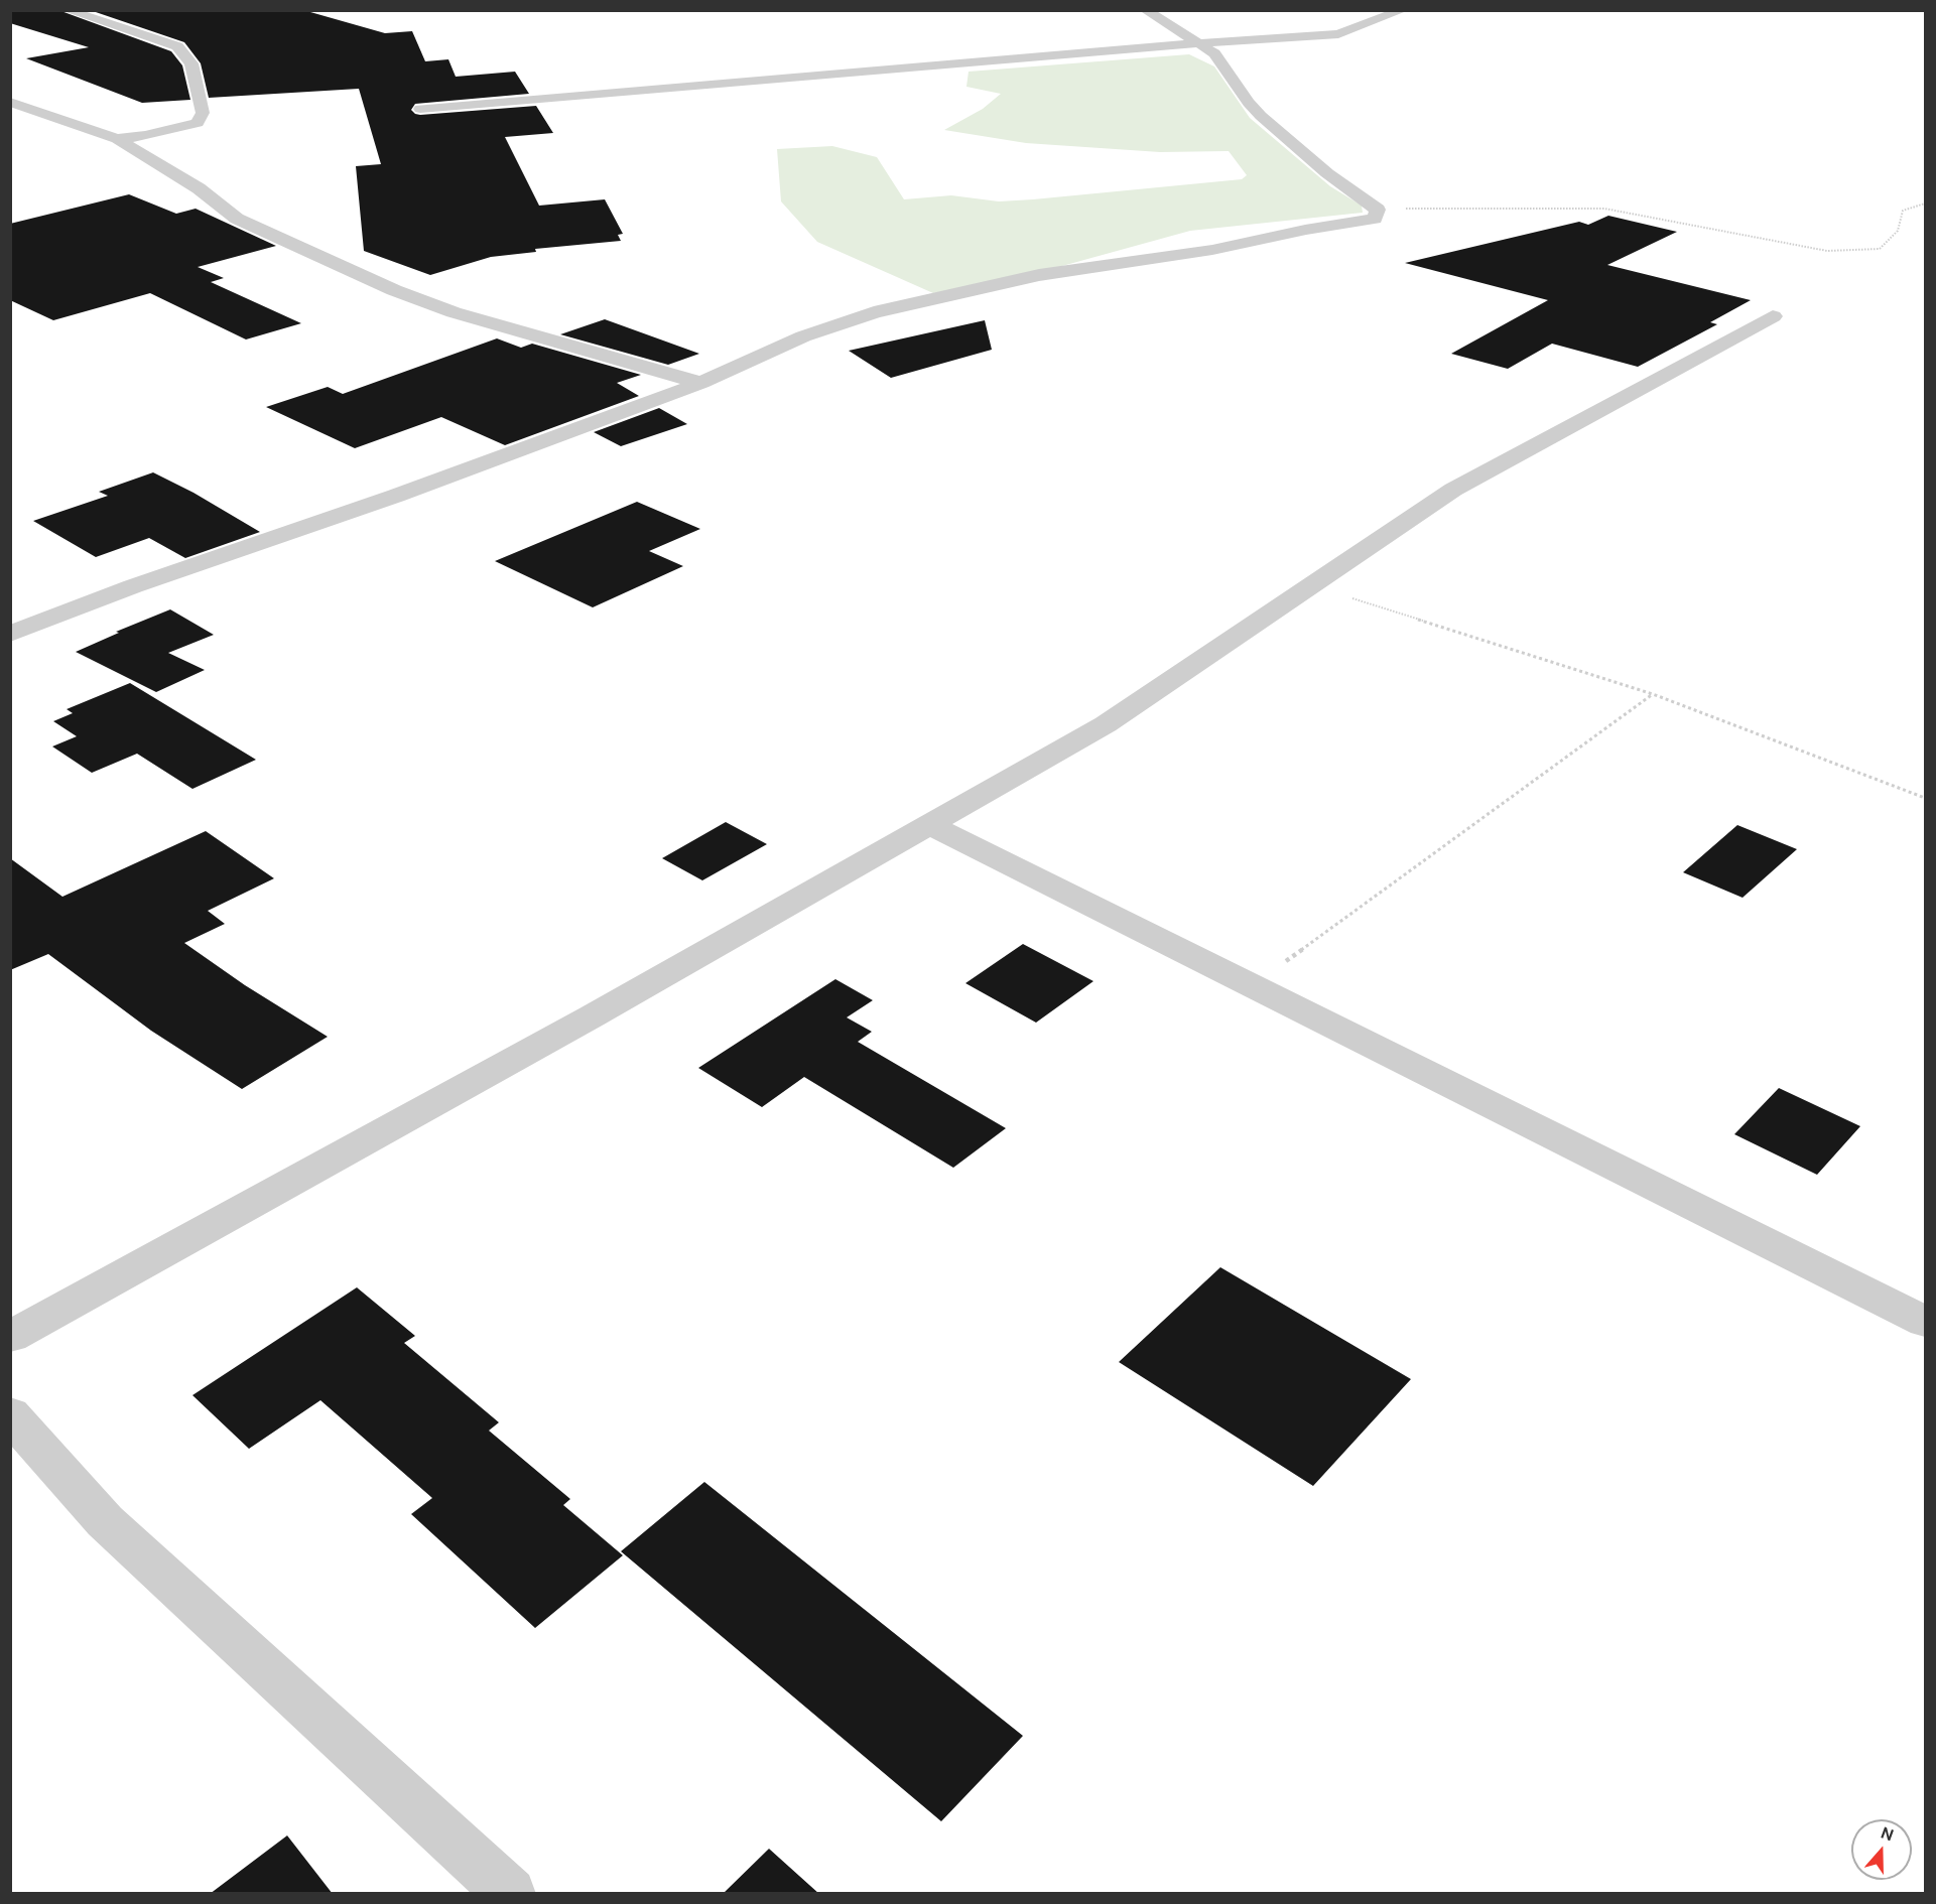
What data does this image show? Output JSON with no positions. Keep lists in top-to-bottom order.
{
  "north": "top"
}
